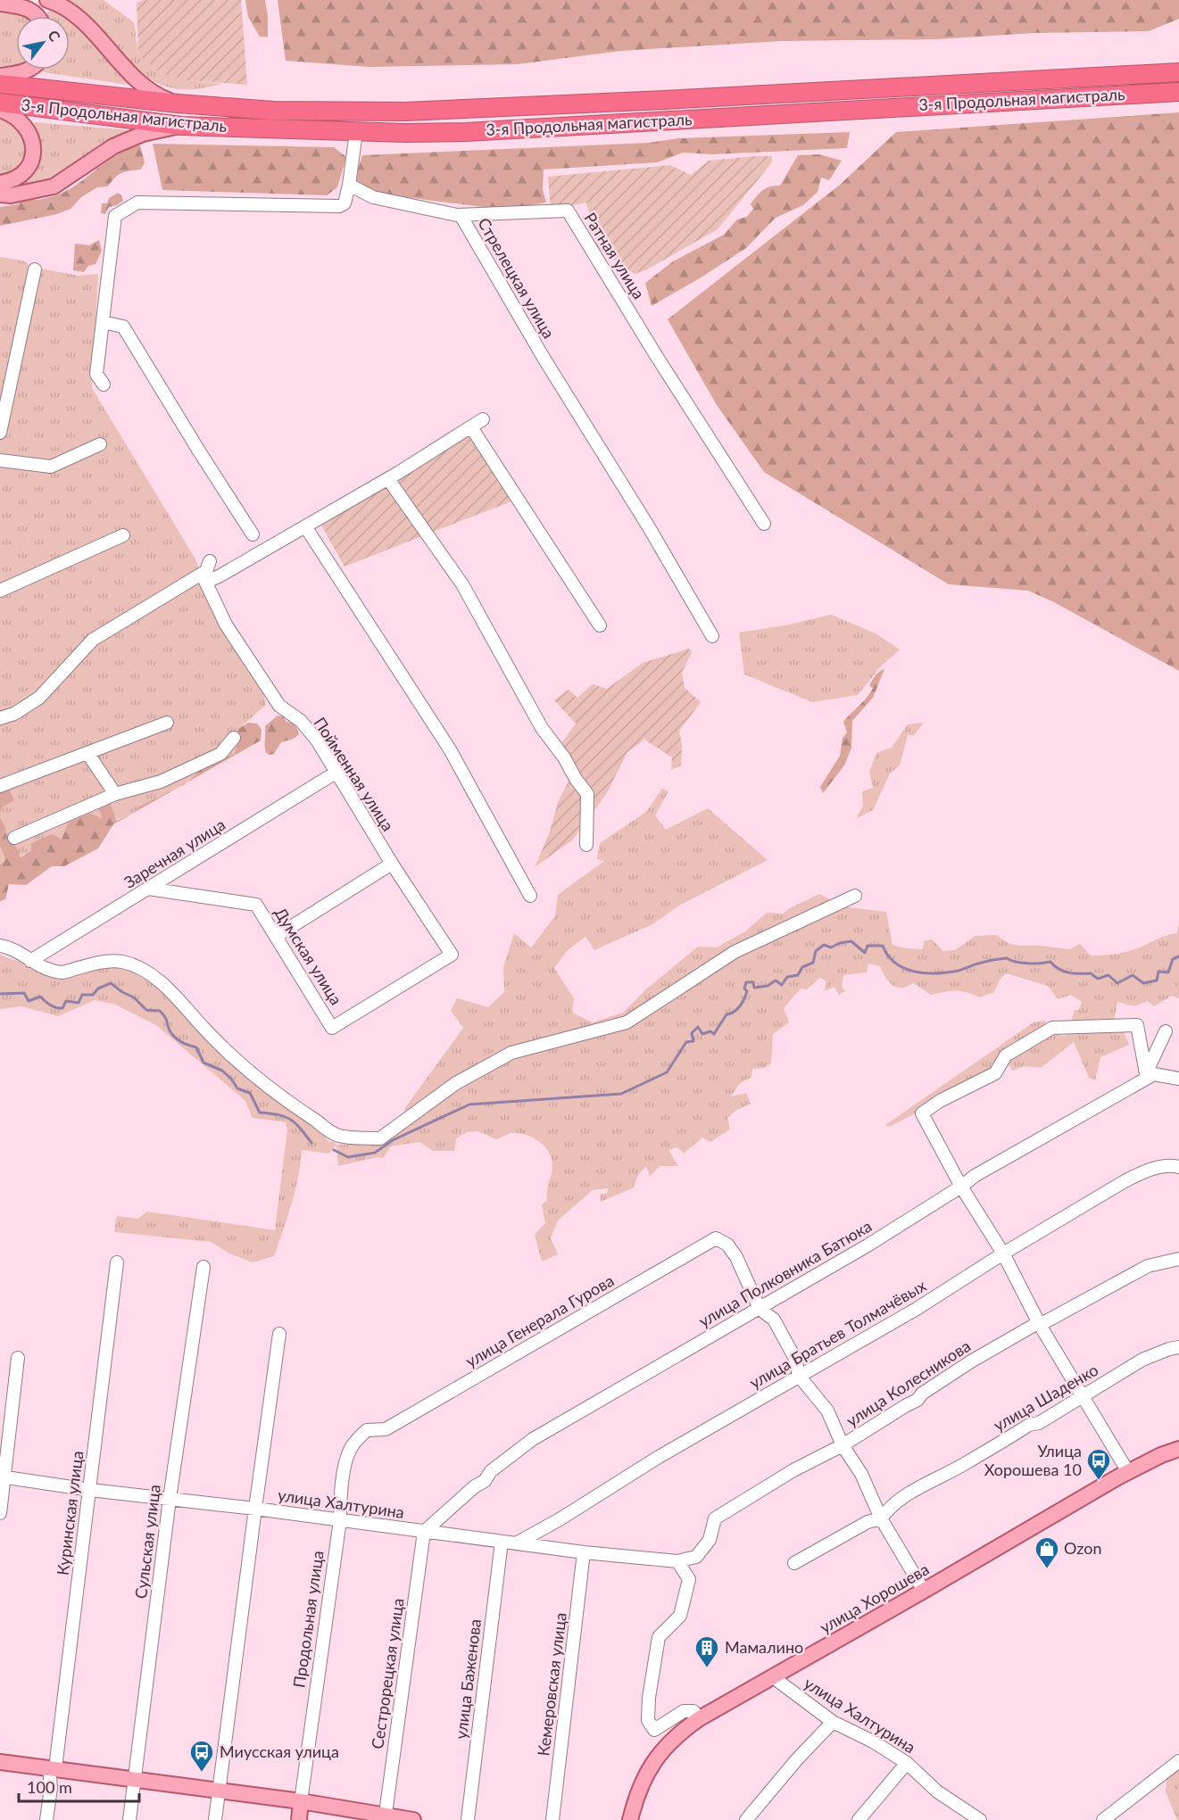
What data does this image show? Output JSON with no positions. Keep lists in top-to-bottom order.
{
  "streets": {
    "highway": ["3-я Продольная магистраль"],
    "main road": ["улица Хорошева", "Продольная улица"],
    "street": [
      "Ратная улица",
      "Стрелецкая улица",
      "Пойменная улица",
      "Заречная улица",
      "Думская улица",
      "улица Полковника Батюка",
      "улица Генерала Гурова",
      "улица Братьев Толмачёвых",
      "улица Колесникова",
      "улица Шаденко",
      "улица Халтурина",
      "Куринская улица",
      "Сульская улица",
      "Сестрорецкая улица",
      "улица Баженова",
      "Кемеровская улица"
    ]
  },
  "crossings": [
    ["Ратная улица", "Стрелецкая улица"],
    ["Пойменная улица", "Заречная улица"],
    ["Пойменная улица", "Думская улица"],
    ["Заречная улица", "Думская улица"],
    ["улица Полковника Батюка", "улица Генерала Гурова"],
    ["улица Полковника Батюка", "улица Халтурина"],
    ["улица Полковника Батюка", "Сестрорецкая улица"],
    ["улица Генерала Гурова", "Продольная улица"],
    ["улица Братьев Толмачёвых", "улица Халтурина"],
    ["улица Колесникова", "улица Хорошева"],
    ["улица Халтурина", "Куринская улица"],
    ["улица Халтурина", "Сульская улица"],
    ["улица Халтурина", "улица Хорошева"],
    ["улица Халтурина", "Продольная улица"],
    ["улица Халтурина", "Сестрорецкая улица"],
    ["улица Халтурина", "улица Баженова"],
    ["улица Халтурина", "Кемеровская улица"]
  ],
  "places": {
    "bus stop": ["Улица Хорошева 10", "Миусская улица"],
    "shop": ["Ozon"],
    "building": ["Мамалино"]
  },
  "scale_bar": "100 m",
  "north": "top right"
}
